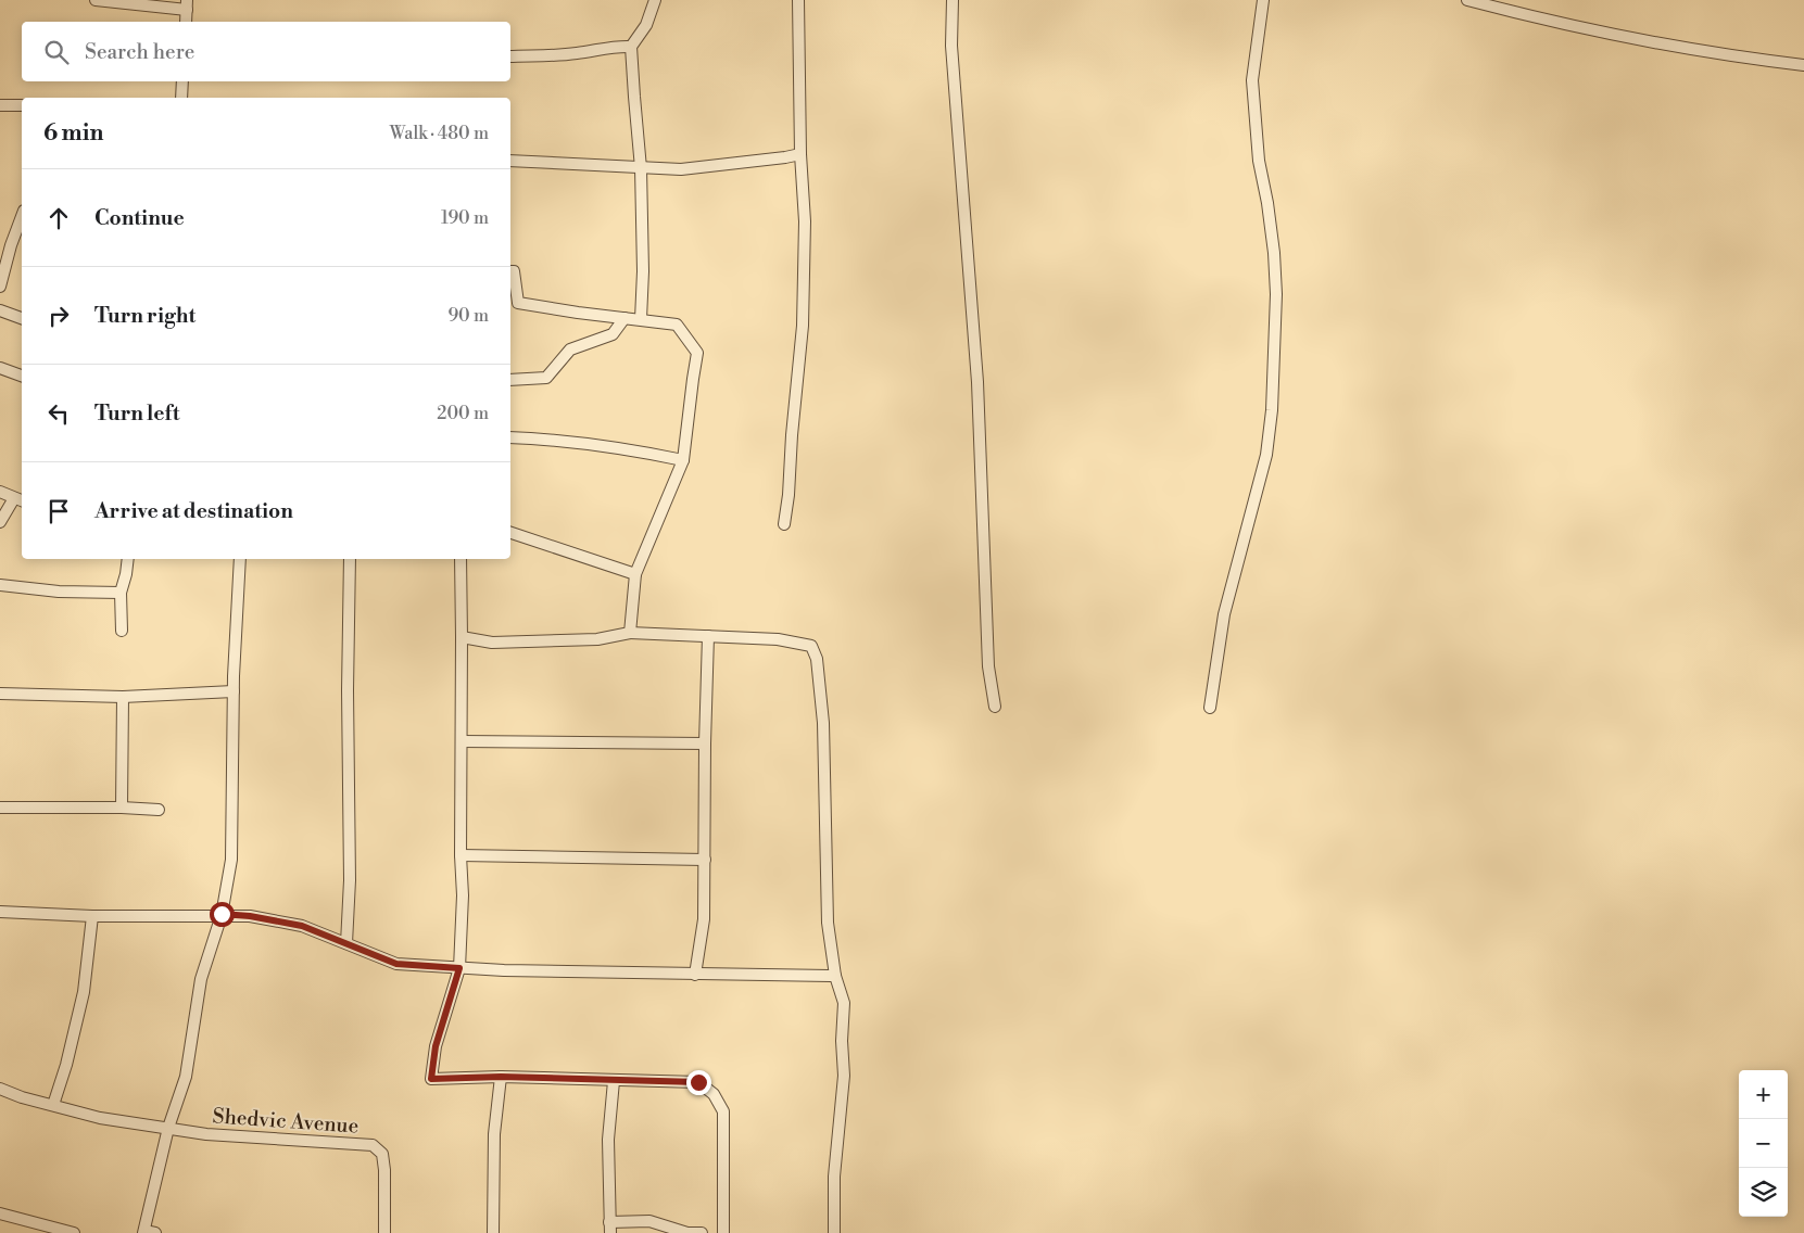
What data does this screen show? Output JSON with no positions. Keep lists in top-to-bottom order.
{
  "streets": {
    "street": ["Shedvic Avenue"]
  },
  "page": {
    "search": "Search here",
    "heading": ["6 min", "Walk · 480 m"],
    "list": [
      ["Continue", "190 m"],
      ["Turn right", "90 m"],
      ["Turn left", "200 m"],
      "Arrive at destination"
    ],
    "map_buttons": ["+", "−"]
  }
}
